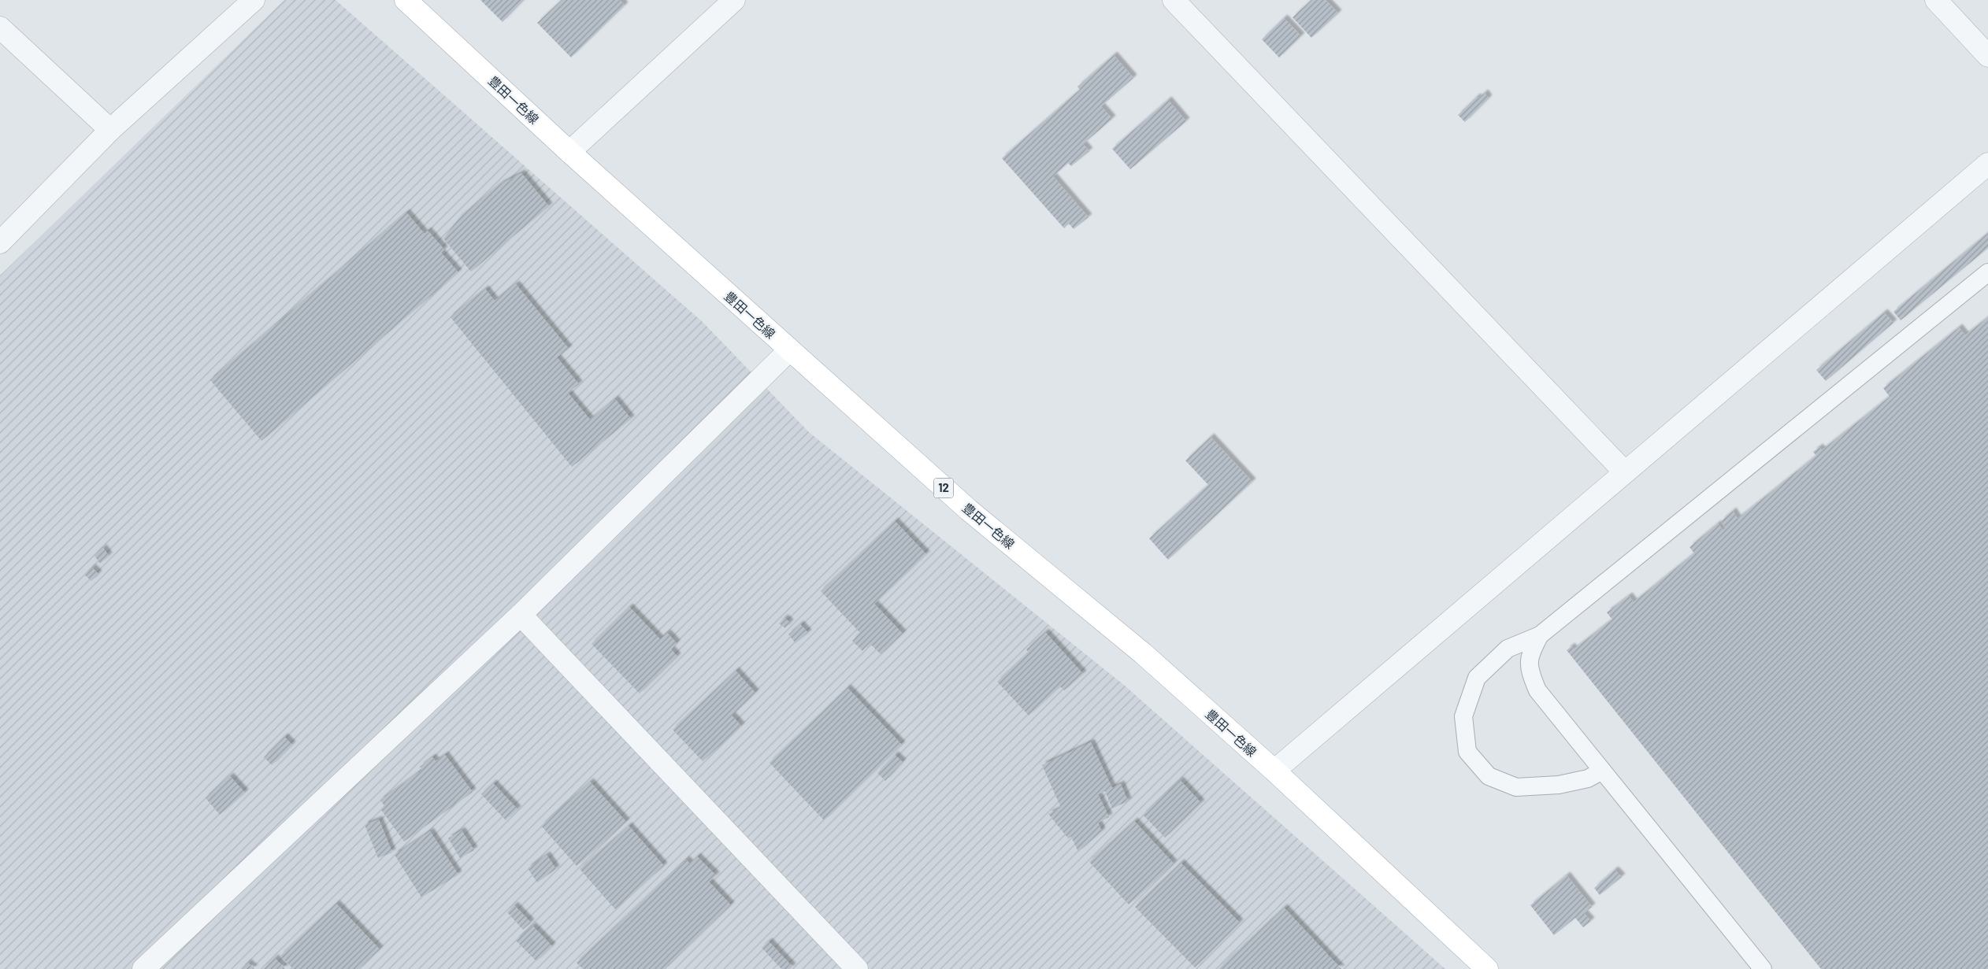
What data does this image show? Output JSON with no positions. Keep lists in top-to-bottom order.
{
  "streets": {
    "main road": ["豊田一色線", "12"]
  }
}
